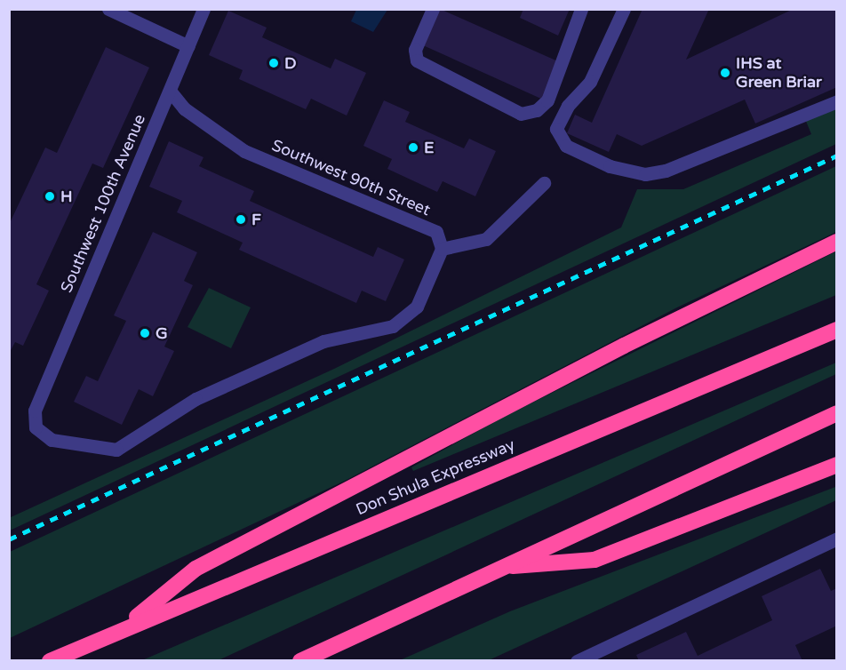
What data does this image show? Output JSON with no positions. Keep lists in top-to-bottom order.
{
  "streets": {
    "highway": ["Don Shula Expressway"],
    "street": ["Southwest 90th Street", "Southwest 100th Avenue"]
  },
  "crossings": [
    ["Southwest 90th Street", "Southwest 100th Avenue"]
  ],
  "places": [
    "D",
    "IHS at Green Briar",
    "E",
    "H",
    "F",
    "G"
  ]
}
